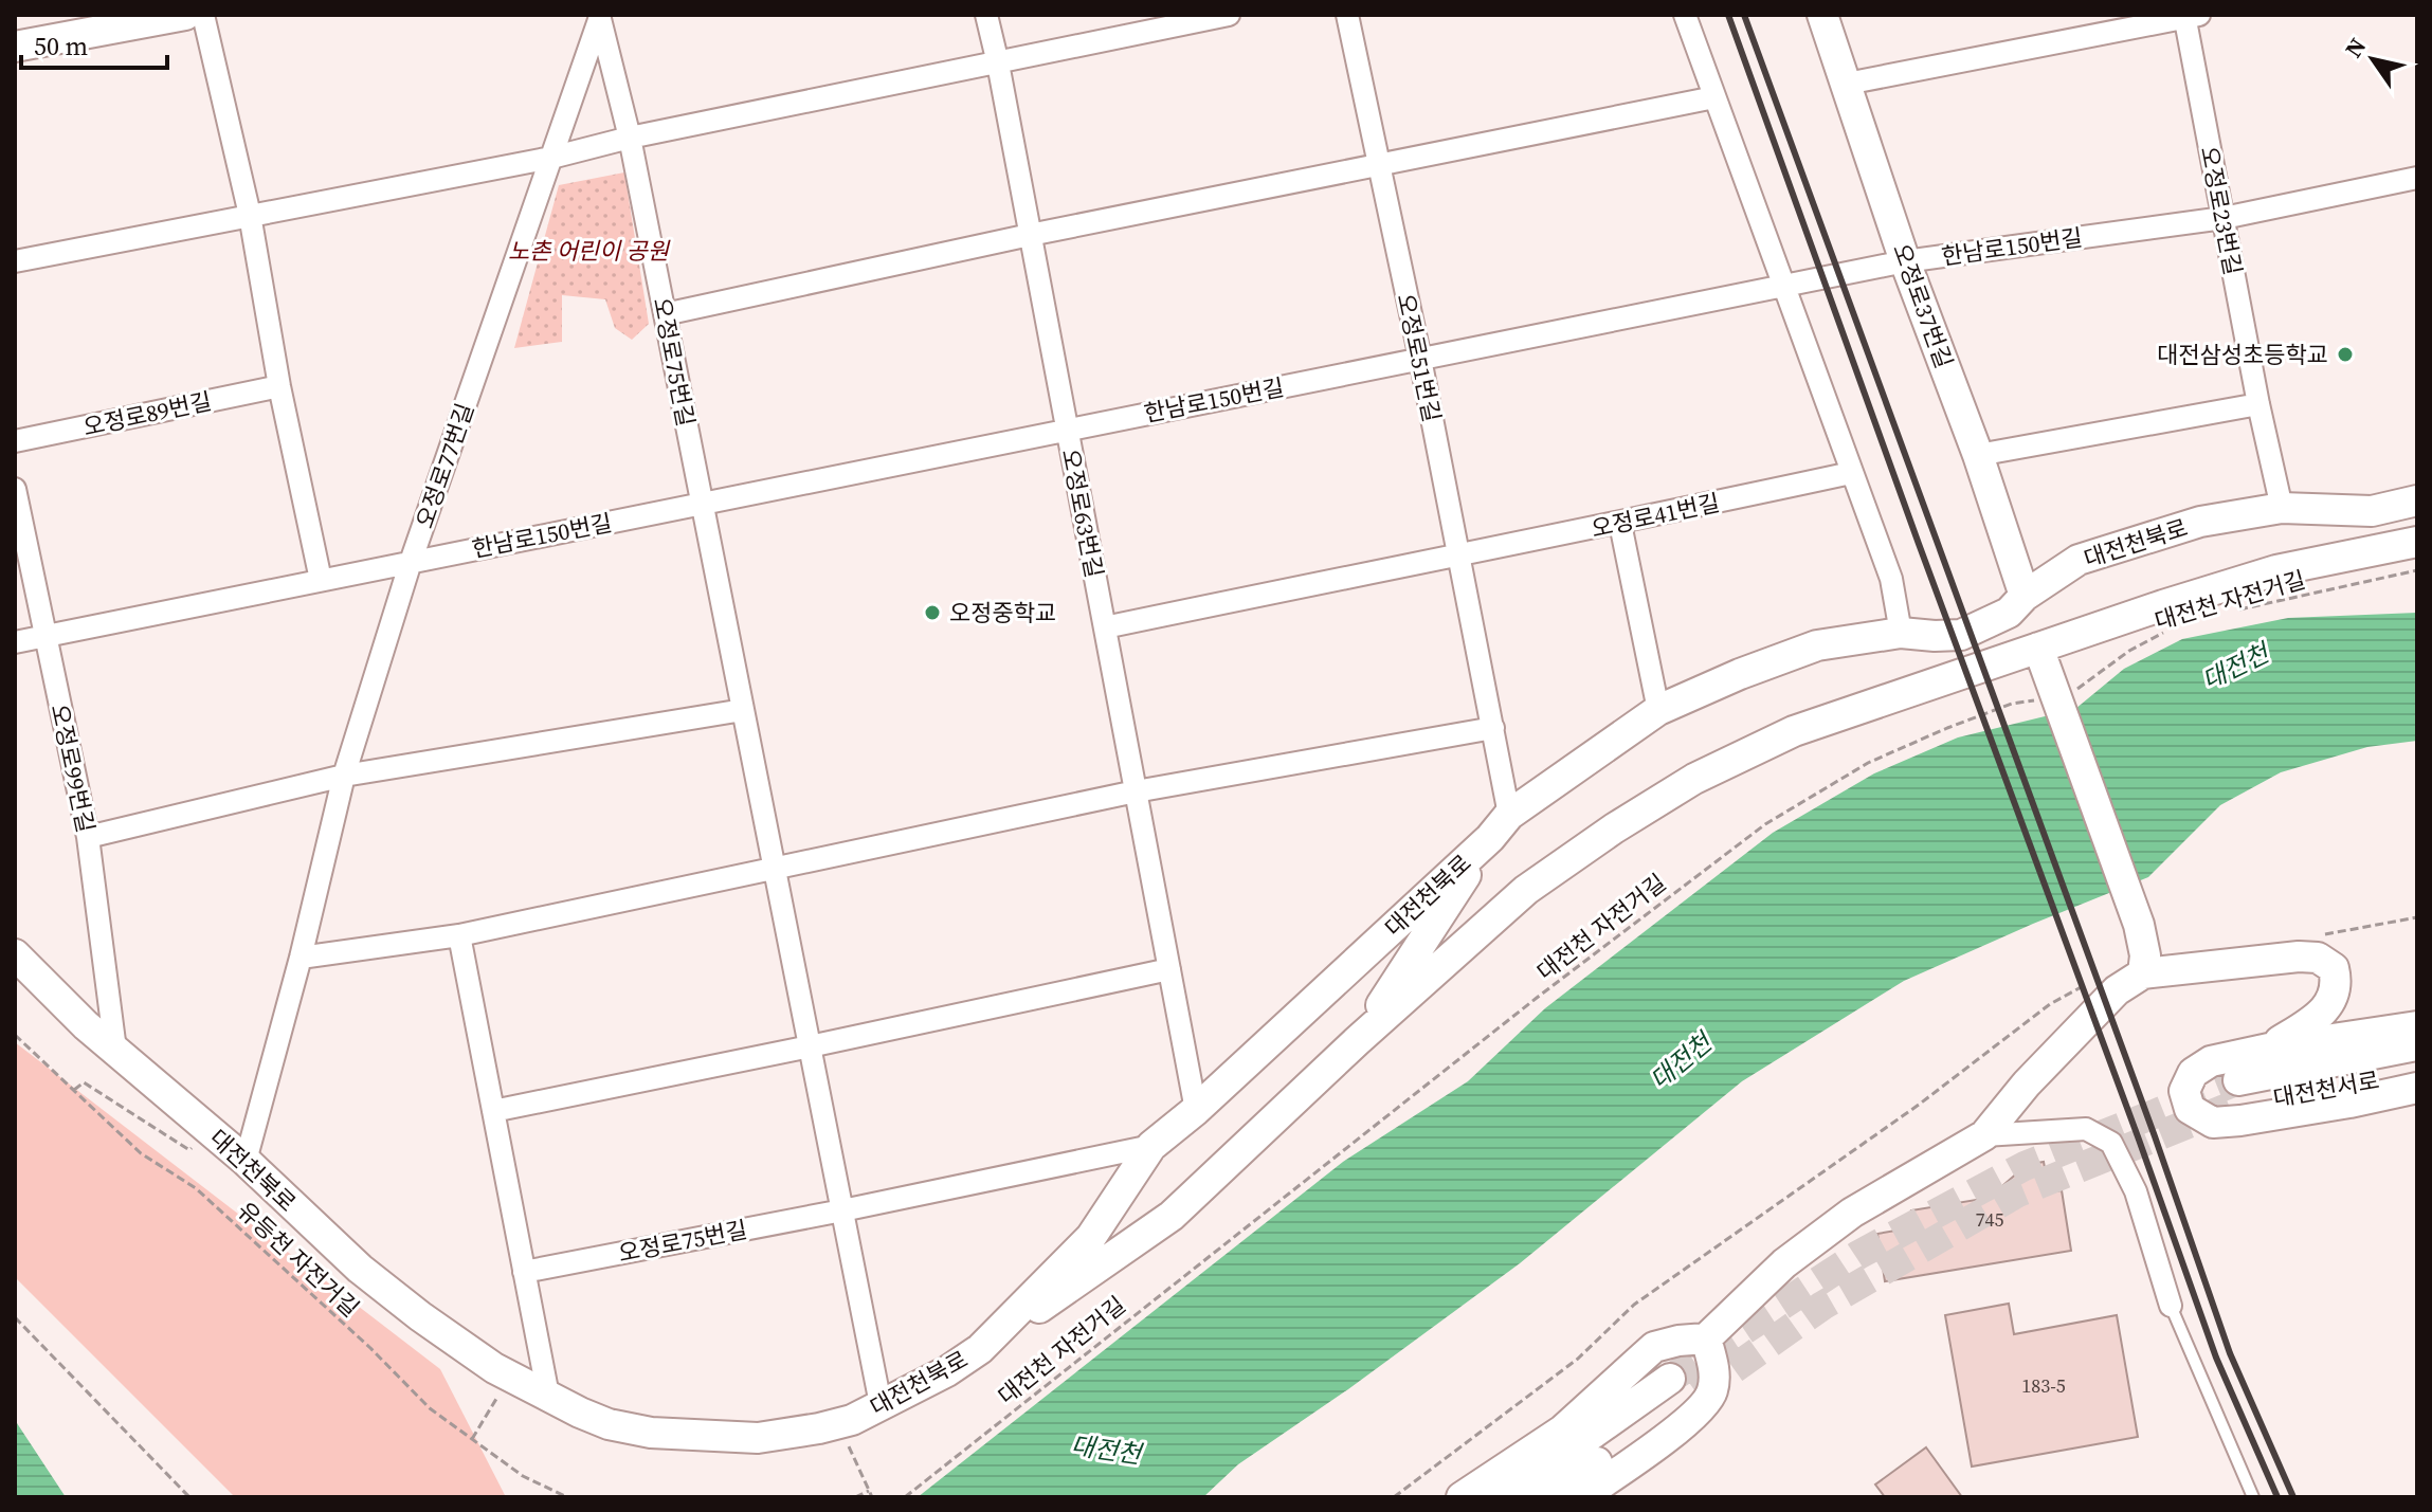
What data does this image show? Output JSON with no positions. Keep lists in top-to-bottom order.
{
  "streets": {
    "main road": ["오정로37번길", "대전천북로", "대전천서로"],
    "street": [
      "오정로23번길",
      "한남로150번길",
      "오정로51번길",
      "오정로75번길",
      "오정로89번길",
      "오정로77번길",
      "오정로63번길",
      "오정로41번길",
      "오정로99번길"
    ],
    "path": ["대전천 자전거길", "유등천 자전거길"]
  },
  "crossings": [
    ["오정로23번길", "한남로150번길"],
    ["오정로23번길", "오정로37번길"],
    ["오정로23번길", "대전천북로"],
    ["한남로150번길", "오정로37번길"],
    ["한남로150번길", "오정로51번길"],
    ["한남로150번길", "오정로75번길"],
    ["한남로150번길", "오정로77번길"],
    ["한남로150번길", "오정로63번길"],
    ["한남로150번길", "오정로99번길"],
    ["오정로37번길", "대전천북로"],
    ["오정로51번길", "오정로41번길"],
    ["오정로51번길", "대전천북로"],
    ["오정로75번길", "오정로77번길"],
    ["오정로75번길", "대전천북로"],
    ["오정로77번길", "대전천북로"],
    ["오정로63번길", "대전천북로"],
    ["대전천북로", "오정로99번길"]
  ],
  "water": ["대전천"],
  "parks": ["노촌 어린이 공원"],
  "places": ["대전삼성초등학교", "오정중학교"],
  "house_numbers": ["745", "183-5"],
  "scale_bar": "50 m",
  "north": "top left"
}
